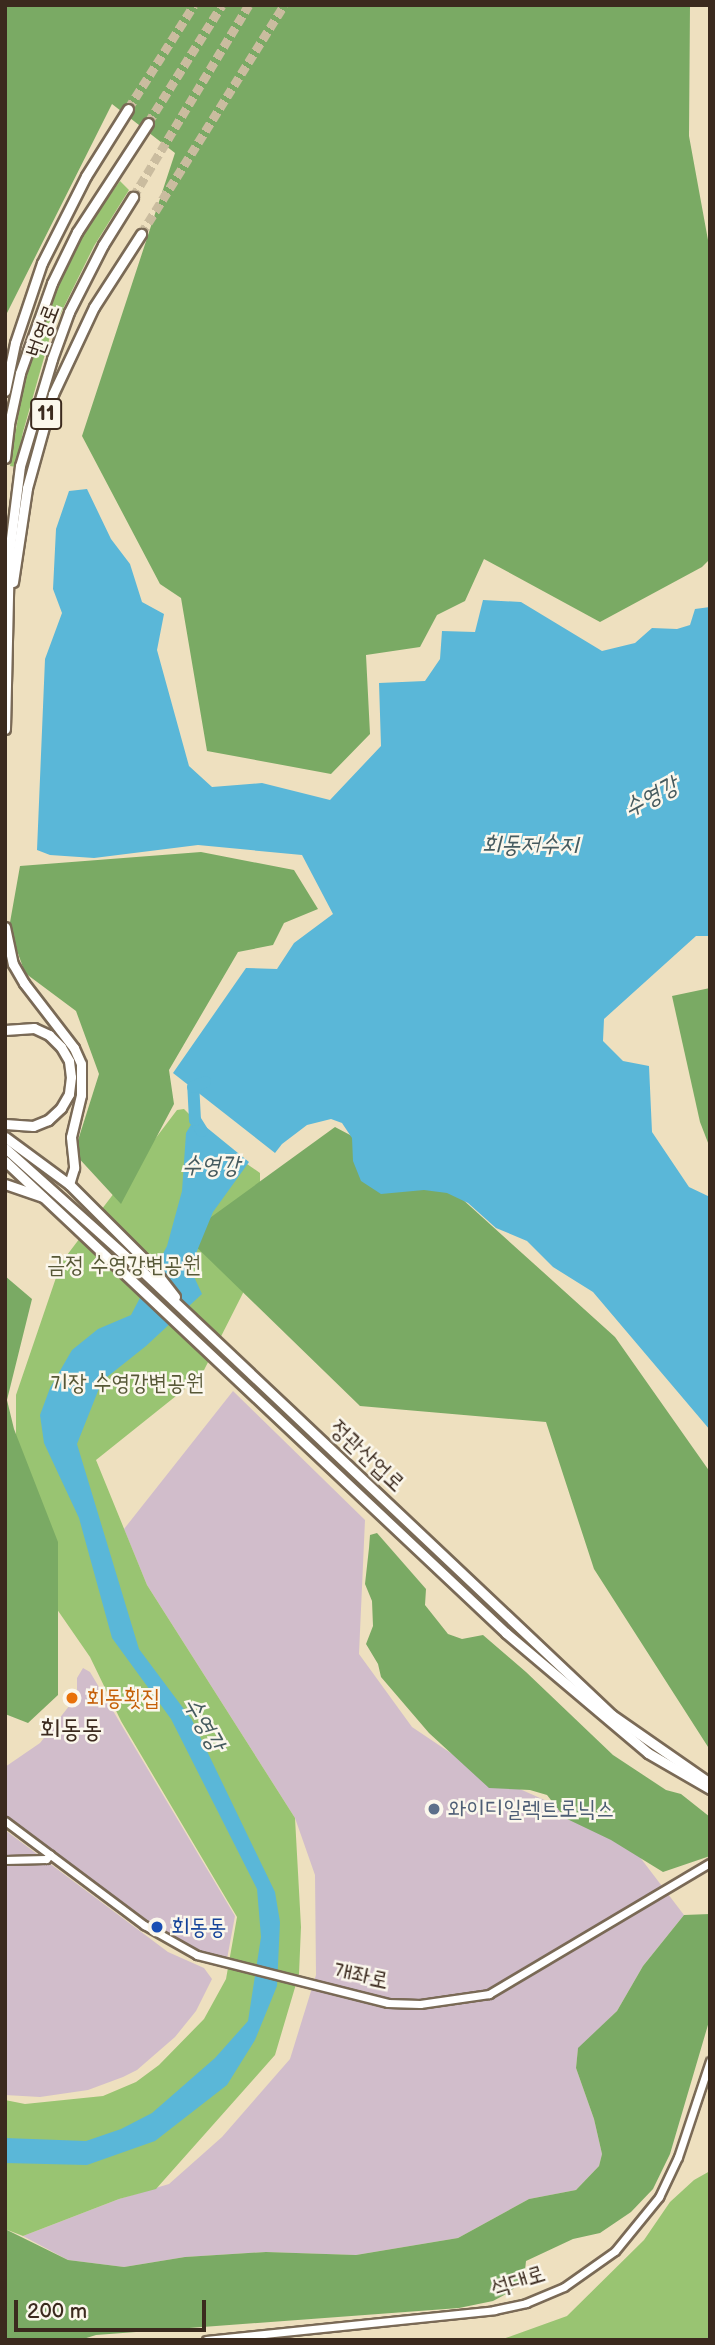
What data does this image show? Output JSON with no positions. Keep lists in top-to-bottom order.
{
  "streets": {
    "highway": ["번영로", "11", "정관산업로"],
    "main road": ["개좌로", "석대로"]
  },
  "districts": ["회동동"],
  "water": ["수영강", "회동저수지"],
  "parks": ["금정 수영강변공원", "기장 수영강변공원"],
  "places": ["회동횟집", "와이디일렉트로닉스", "회동동"],
  "scale_bar": "200 m"
}
